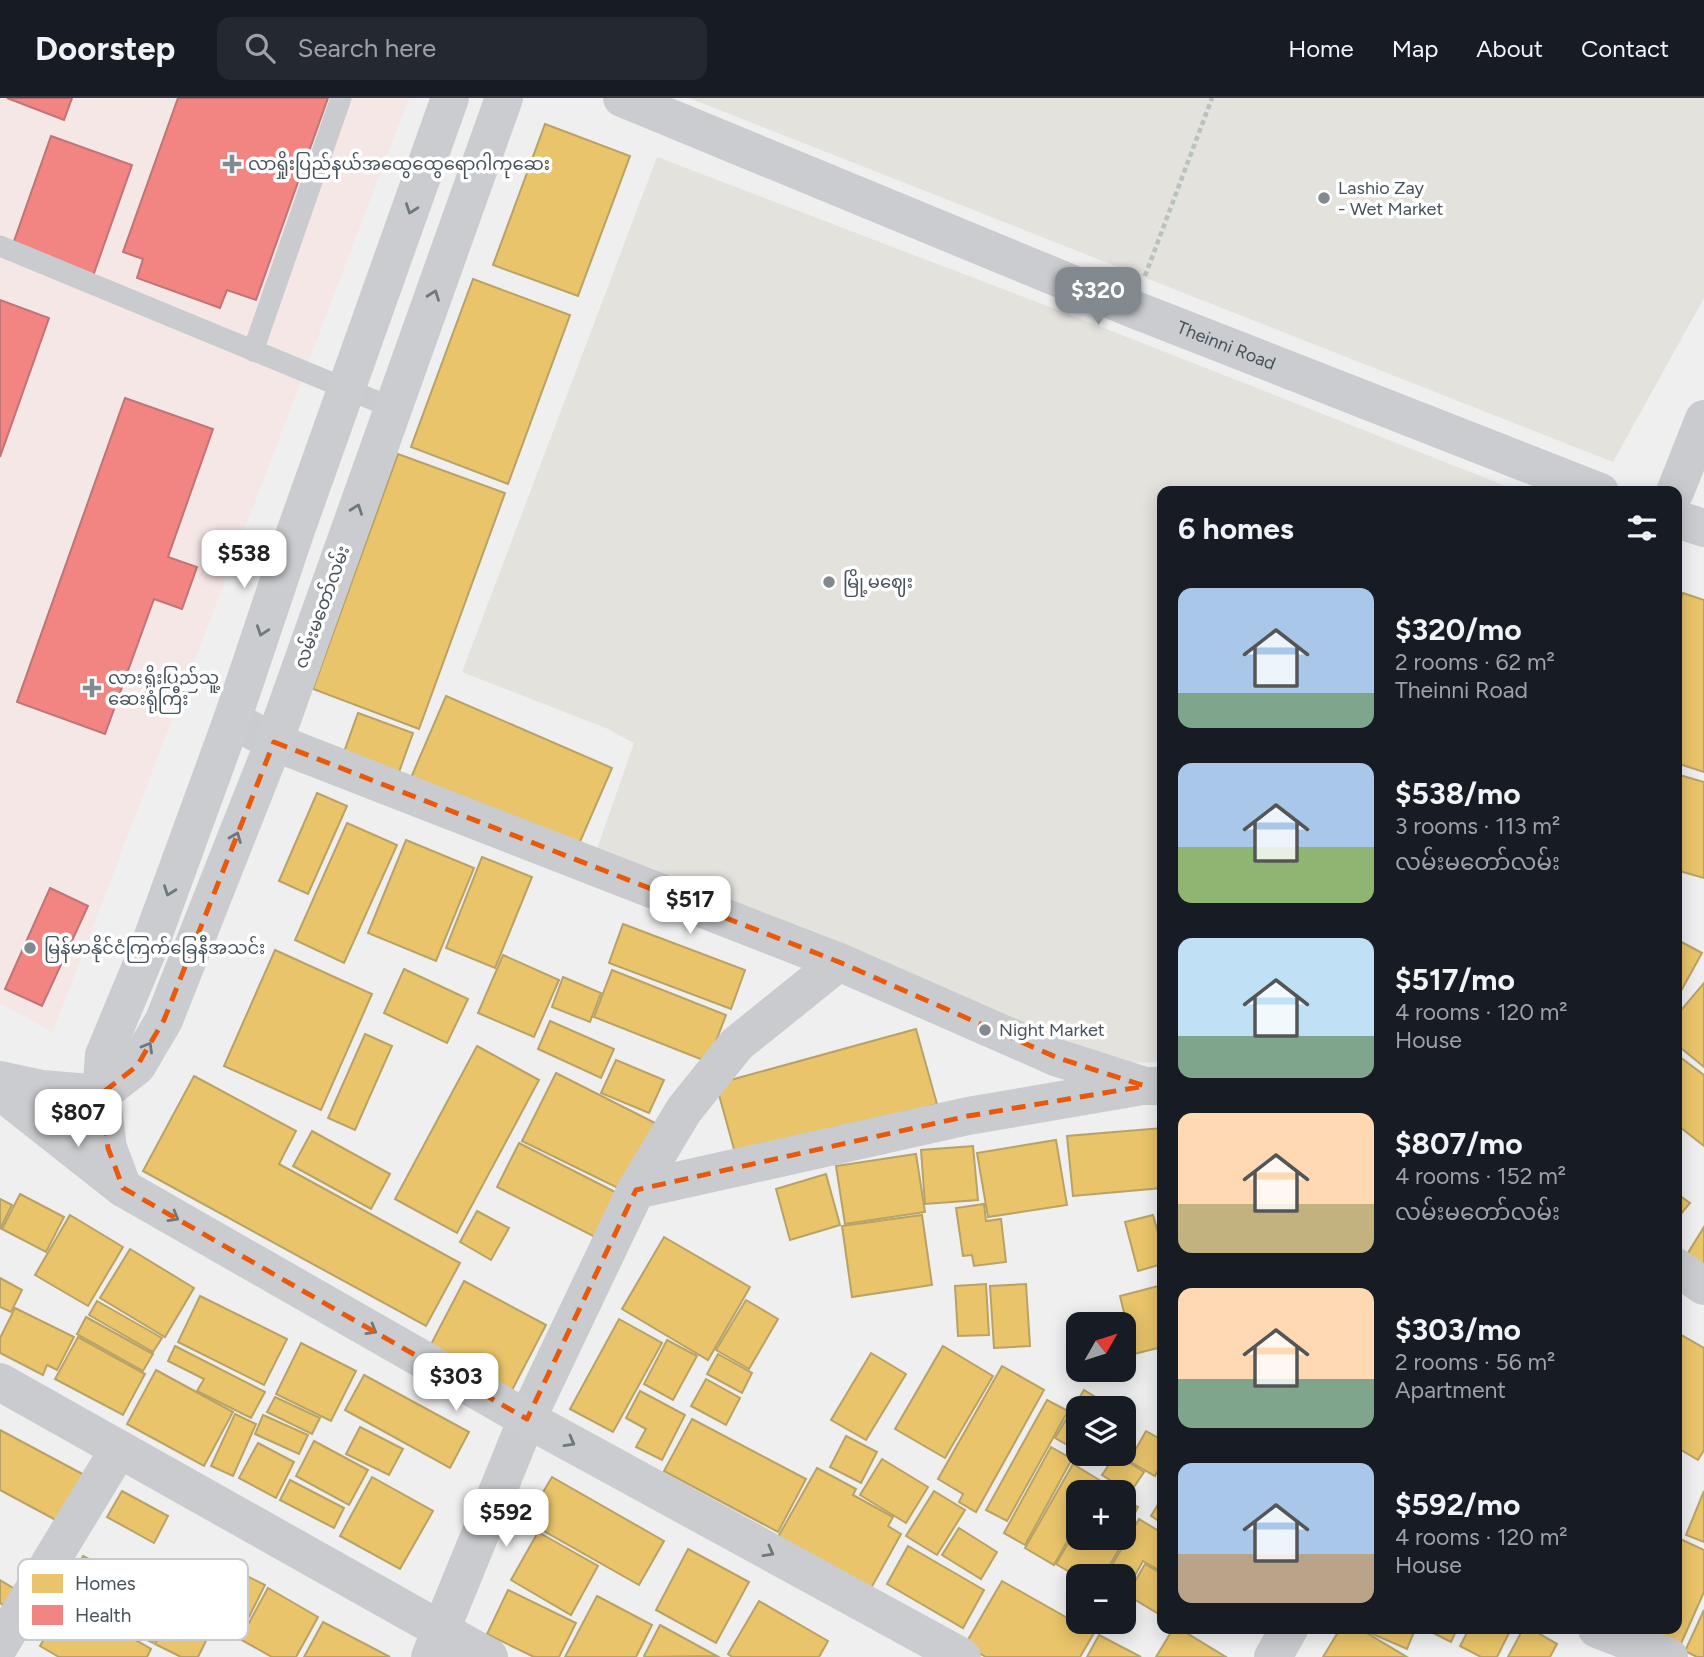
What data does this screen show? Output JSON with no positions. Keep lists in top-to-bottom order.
{
  "streets": {
    "main road": ["Theinni Road", "လမ်းမတော်လမ်း"]
  },
  "places": {
    "health": ["လာရှိုးပြည်နယ်အထွေထွေရောဂါကုဆေး", "လားရှိုးပြည်သူ့ ဆေးရုံကြီး"],
    "other": [
      "Lashio Zay - Wet Market",
      "မြို့မဈေး",
      "မြန်မာနိုင်ငံကြက်ခြေနီအသင်း",
      "Night Market"
    ]
  },
  "legend": ["Homes", "Health"],
  "north": "top right",
  "page": {
    "header": "Doorstep",
    "search": "Search here",
    "nav": [
      "Home",
      "Map",
      "About",
      "Contact"
    ],
    "price": [
      "$320",
      "$538",
      "$517",
      "$807",
      "$303",
      "$592"
    ],
    "heading": "6 homes",
    "list": [
      {
        "name": "$320/mo",
        "note": "2 rooms · 62 m² · Theinni Road"
      },
      {
        "name": "$538/mo",
        "note": "3 rooms · 113 m² · လမ်းမတော်လမ်း"
      },
      {
        "name": "$517/mo",
        "note": "4 rooms · 120 m² · House"
      },
      {
        "name": "$807/mo",
        "note": "4 rooms · 152 m² · လမ်းမတော်လမ်း"
      },
      {
        "name": "$303/mo",
        "note": "2 rooms · 56 m² · Apartment"
      },
      {
        "name": "$592/mo",
        "note": "4 rooms · 120 m² · House"
      }
    ],
    "map_buttons": ["+", "−"]
  }
}
